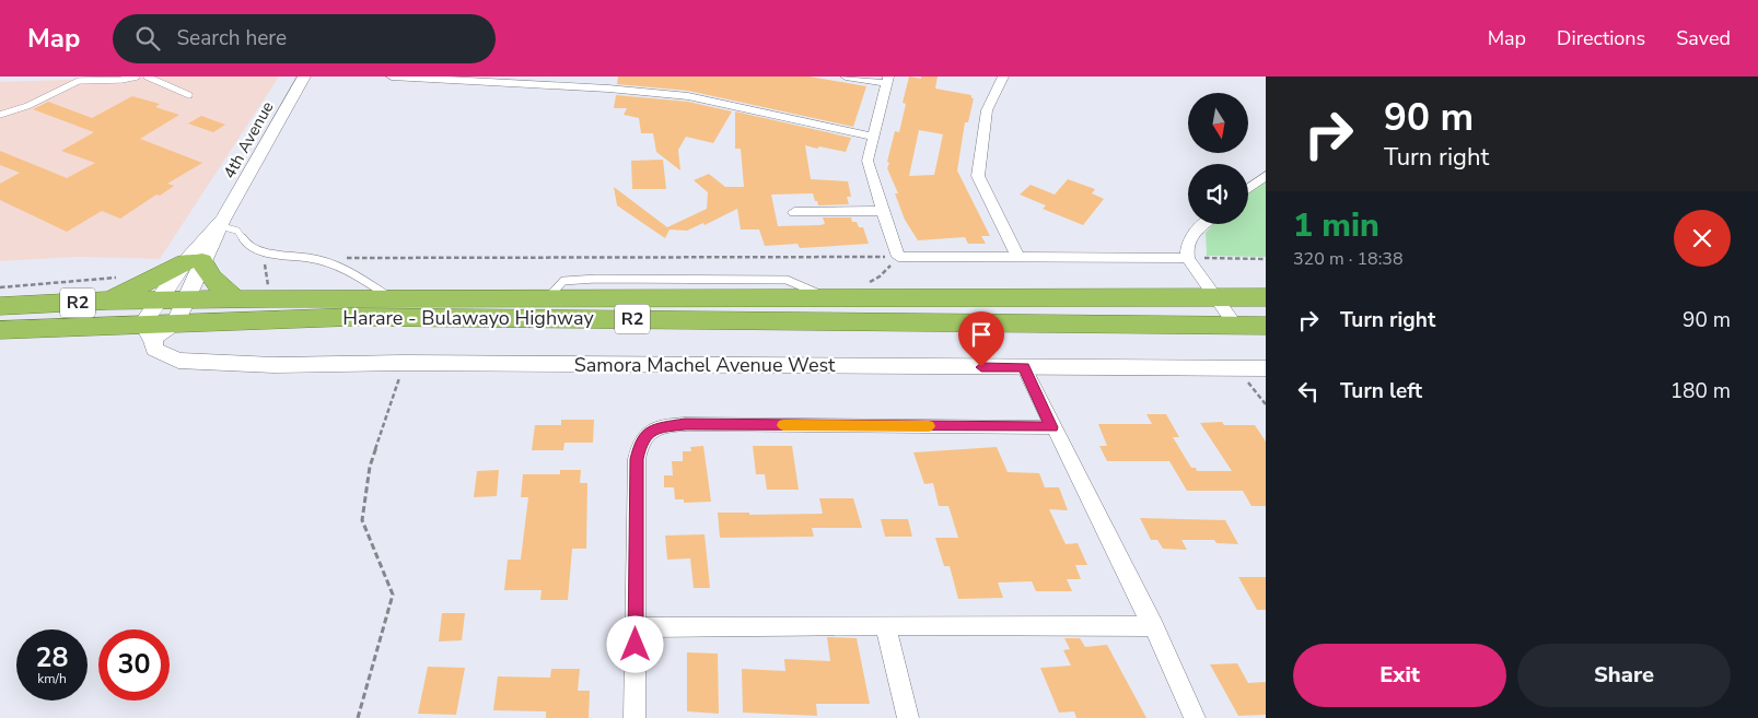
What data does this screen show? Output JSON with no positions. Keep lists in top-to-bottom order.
{
  "streets": {
    "highway": ["R2", "Harare - Bulawayo Highway"],
    "street": ["4th Avenue", "Samora Machel Avenue West"]
  },
  "crossings": [
    ["4th Avenue", "Harare - Bulawayo Highway"],
    ["4th Avenue", "Samora Machel Avenue West"],
    ["Harare - Bulawayo Highway", "Samora Machel Avenue West"]
  ],
  "north": "bottom",
  "page": {
    "header": "Map",
    "search": "Search here",
    "nav": ["Map", "Directions", "Saved"],
    "turn": ["90 m", "Turn right"],
    "heading": ["1 min", "320 m · 18:38"],
    "list": [
      {
        "name": "Turn right",
        "value": "90 m"
      },
      {
        "name": "Turn left",
        "value": "180 m"
      }
    ],
    "speed": "28 km/h",
    "limit": "30",
    "buttons": ["Exit", "Share"]
  }
}
